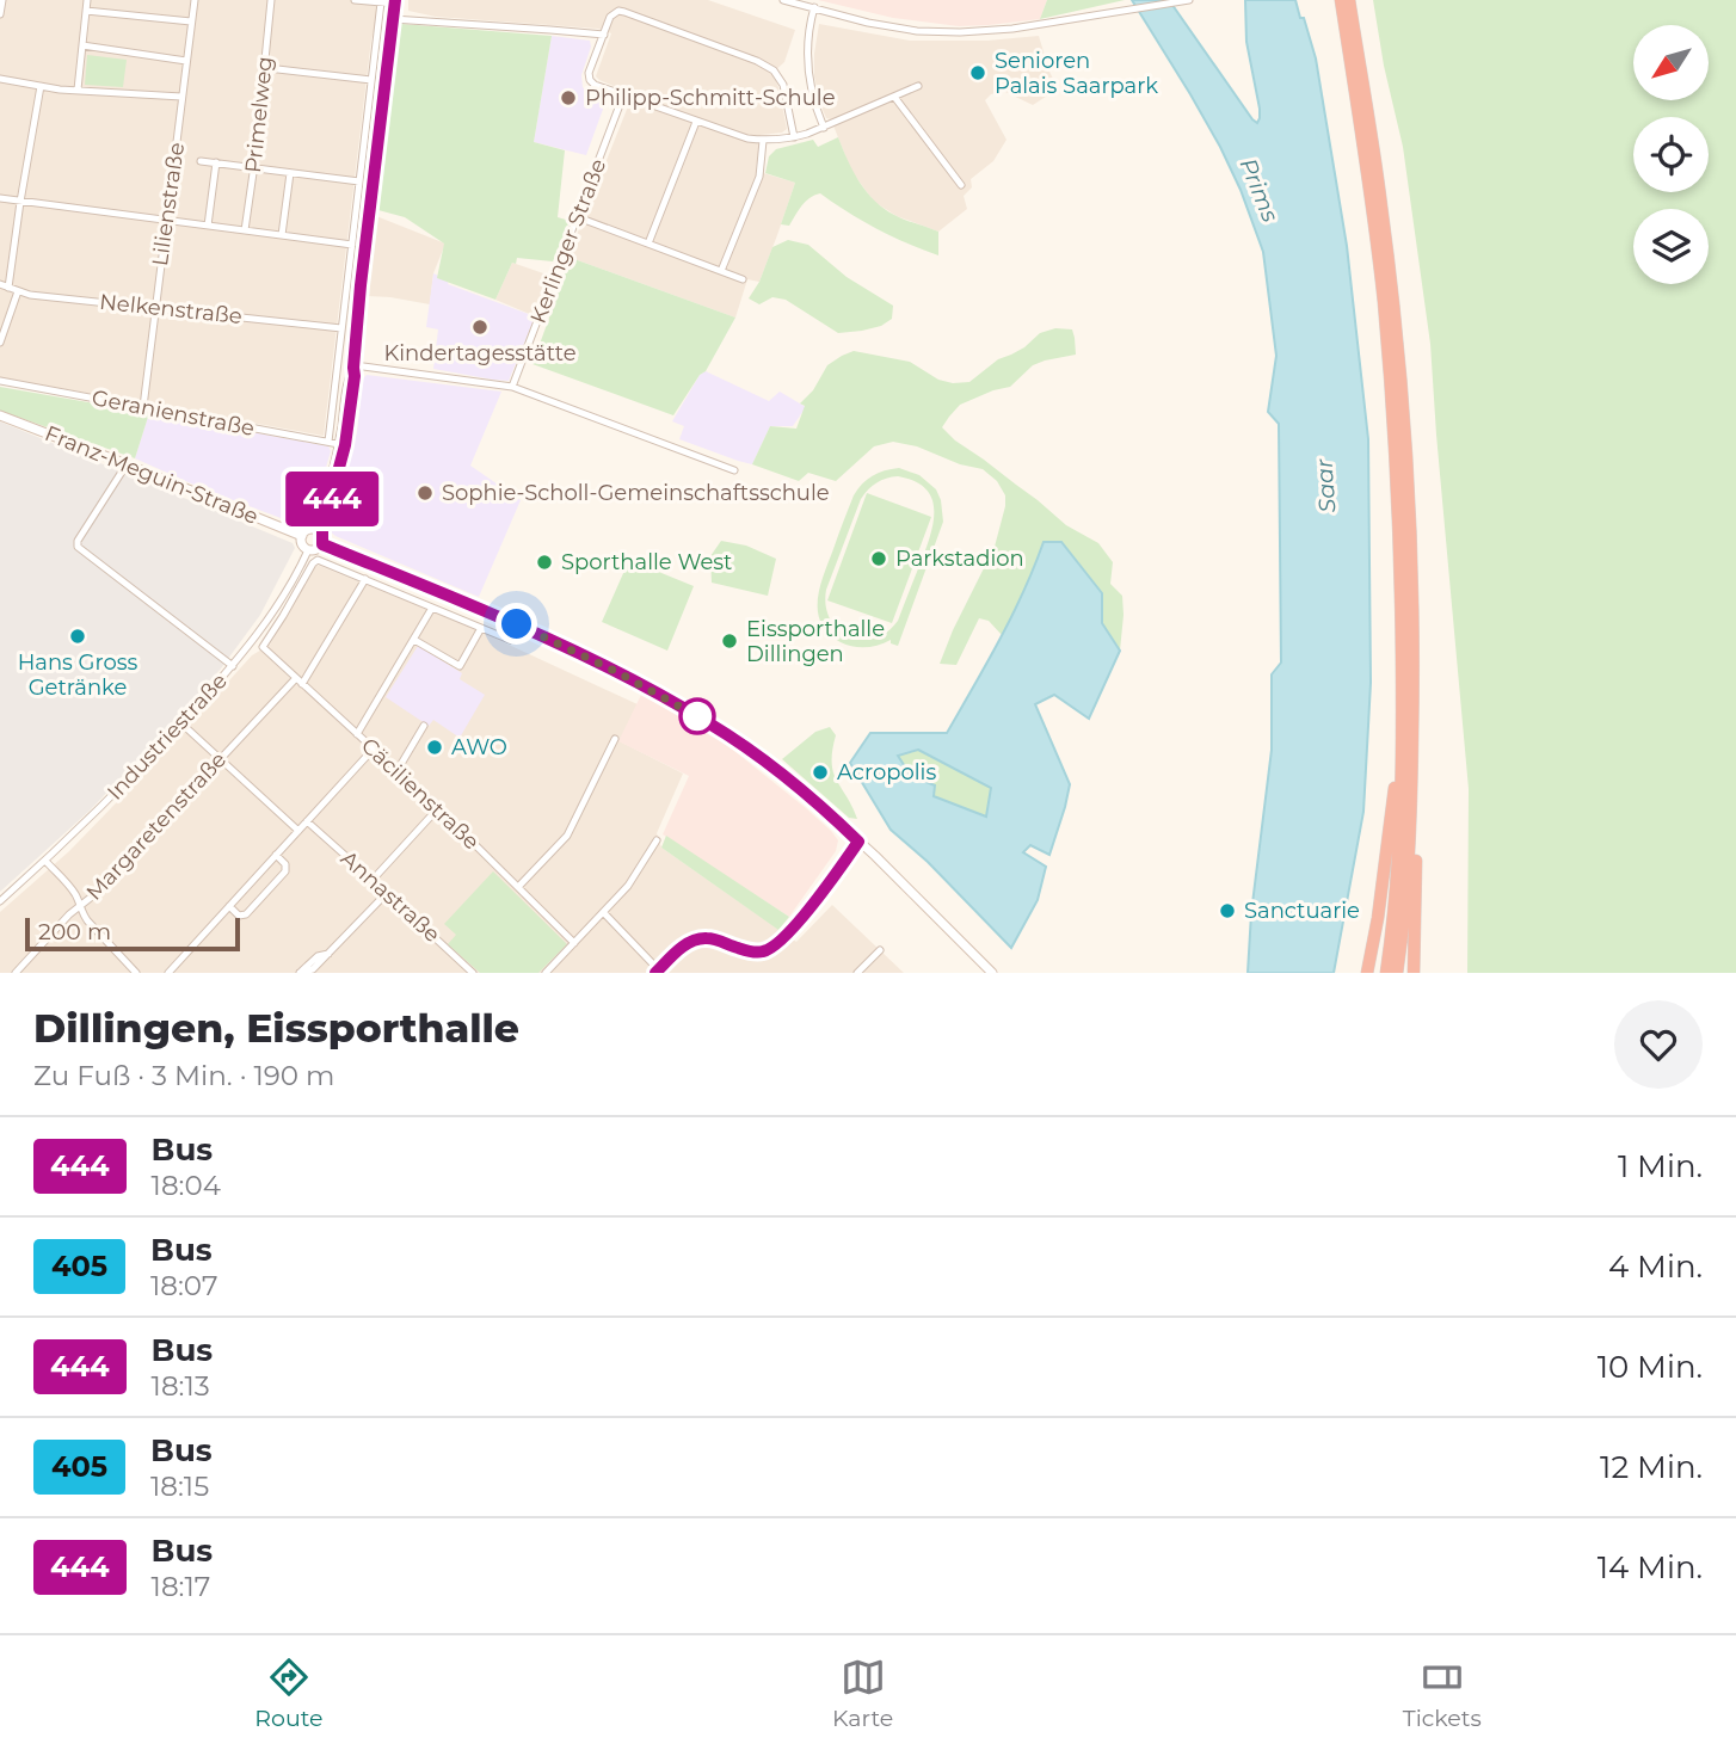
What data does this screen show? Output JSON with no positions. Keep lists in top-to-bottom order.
{
  "streets": {
    "street": [
      "Primelweg",
      "Lilienstraße",
      "Kerlinger Straße",
      "Nelkenstraße",
      "Geranienstraße",
      "Franz-Meguin-Straße",
      "Industriestraße",
      "Cäcilienstraße",
      "Margaretenstraße",
      "Annastraße"
    ]
  },
  "crossings": [
    ["Lilienstraße", "Nelkenstraße"],
    ["Lilienstraße", "Geranienstraße"],
    ["Cäcilienstraße", "Margaretenstraße"]
  ],
  "water": ["Prims", "Saar"],
  "places": [
    "Senioren Palais Saarpark",
    "Philipp-Schmitt-Schule",
    "Kindertagesstätte",
    "Sophie-Scholl-Gemeinschaftsschule",
    "Parkstadion",
    "Sporthalle West",
    "Hans Gross Getränke",
    "Eissporthalle Dillingen",
    "AWO",
    "Acropolis",
    "Sanctuarie"
  ],
  "lines": ["bus line 444"],
  "scale_bar": "200 m",
  "north": "bottom left",
  "page": {
    "on_map": "444",
    "scale": "200 m",
    "heading": ["Dillingen, Eissporthalle", "Zu Fuß · 3 Min. · 190 m"],
    "list": [
      {
        "mark": "444",
        "name": "Bus",
        "note": "18:04",
        "value": "1 Min."
      },
      {
        "mark": "405",
        "name": "Bus",
        "note": "18:07",
        "value": "4 Min."
      },
      {
        "mark": "444",
        "name": "Bus",
        "note": "18:13",
        "value": "10 Min."
      },
      {
        "mark": "405",
        "name": "Bus",
        "note": "18:15",
        "value": "12 Min."
      },
      {
        "mark": "444",
        "name": "Bus",
        "note": "18:17",
        "value": "14 Min."
      }
    ],
    "tabs": ["Route", "Karte", "Tickets"]
  }
}
